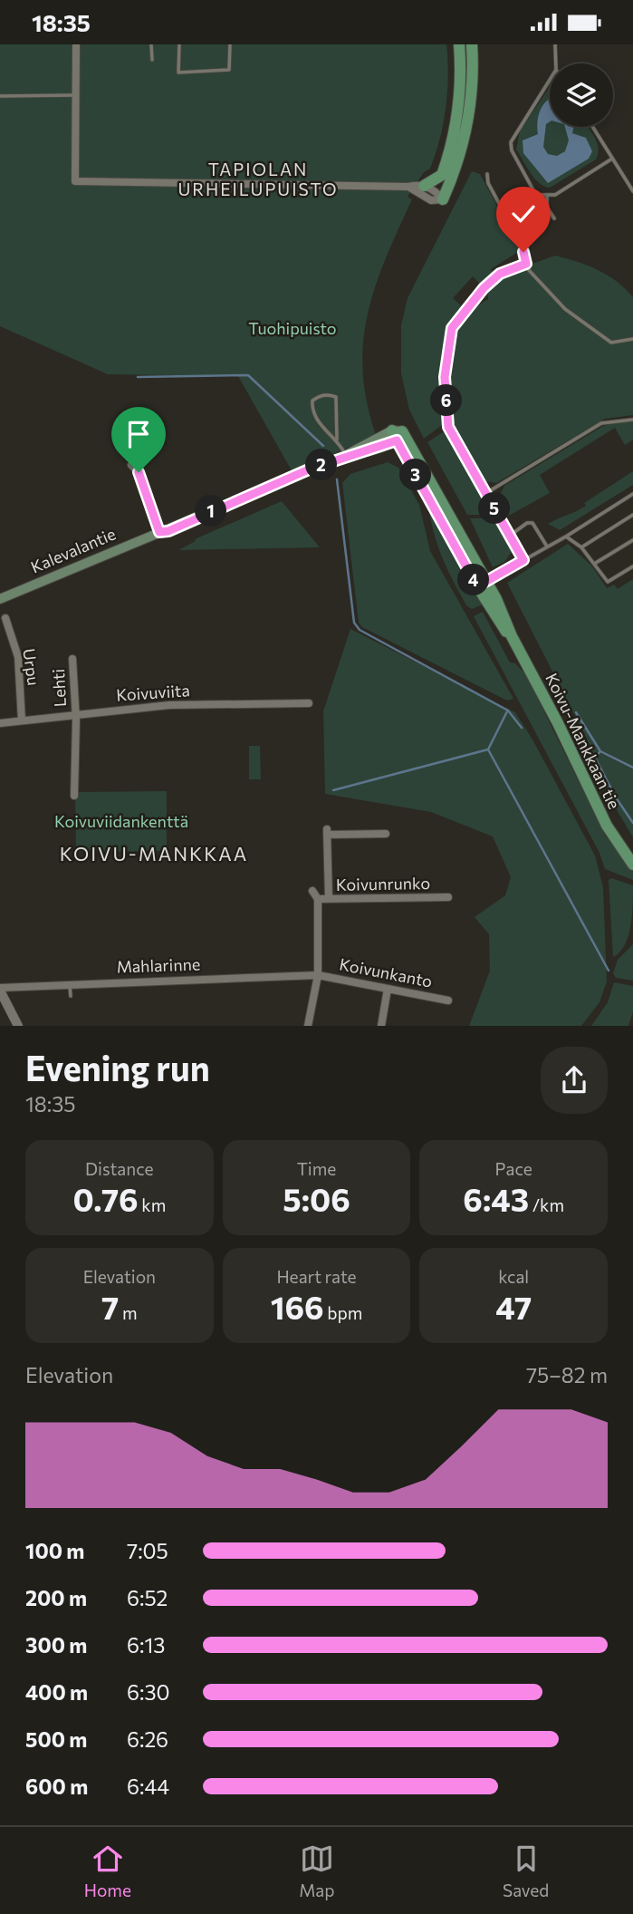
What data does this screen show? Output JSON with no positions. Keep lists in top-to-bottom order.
{
  "streets": {
    "main road": ["Kalevalantie", "Koivu-Mankkaan tie"],
    "street": [
      "Urpu",
      "Lehti",
      "Koivuviita",
      "Koivunrunko",
      "Mahlarinne",
      "Koivunkanto"
    ]
  },
  "crossings": [
    ["Kalevalantie", "Koivu-Mankkaan tie"],
    ["Urpu", "Koivuviita"],
    ["Lehti", "Koivuviita"],
    ["Mahlarinne", "Koivunkanto"]
  ],
  "districts": ["TAPIOLAN URHEILUPUISTO", "KOIVU-MANKKAA"],
  "parks": ["Tuohipuisto", "Koivuviidankenttä"],
  "page": {
    "status": "18:35",
    "pins": [
      "6",
      "2",
      "3",
      "5",
      "1",
      "4"
    ],
    "heading": ["Evening run", "18:35"],
    "stats": [
      ["Distance", "0.76 km"],
      ["Time", "5:06"],
      ["Pace", "6:43 /km"],
      ["Elevation", "7 m"],
      ["Heart rate", "166 bpm"],
      ["kcal", "47"]
    ],
    "chart": ["Elevation", "75–82 m"],
    "list": [
      {
        "name": "100 m",
        "note": "7:05"
      },
      {
        "name": "200 m",
        "note": "6:52"
      },
      {
        "name": "300 m",
        "note": "6:13"
      },
      {
        "name": "400 m",
        "note": "6:30"
      },
      {
        "name": "500 m",
        "note": "6:26"
      },
      {
        "name": "600 m",
        "note": "6:44"
      }
    ],
    "tabs": ["Home", "Map", "Saved"]
  }
}
